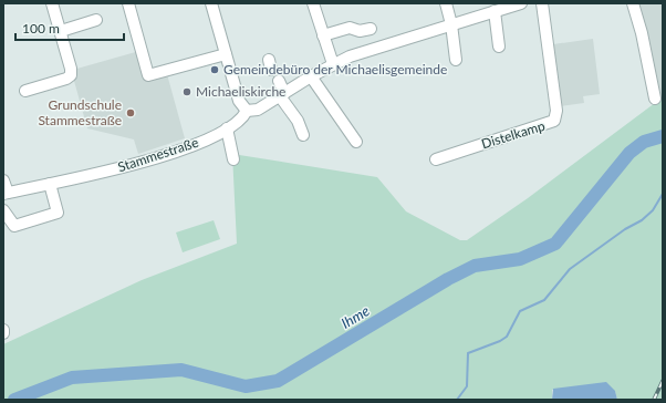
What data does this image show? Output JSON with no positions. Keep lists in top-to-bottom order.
{
  "streets": {
    "street": ["Distelkamp", "Stammestraße"]
  },
  "water": ["Ihme"],
  "places": ["Gemeindebüro der Michaelisgemeinde", "Michaeliskirche", "Grundschule Stammestraße"],
  "scale_bar": "100 m"
}
